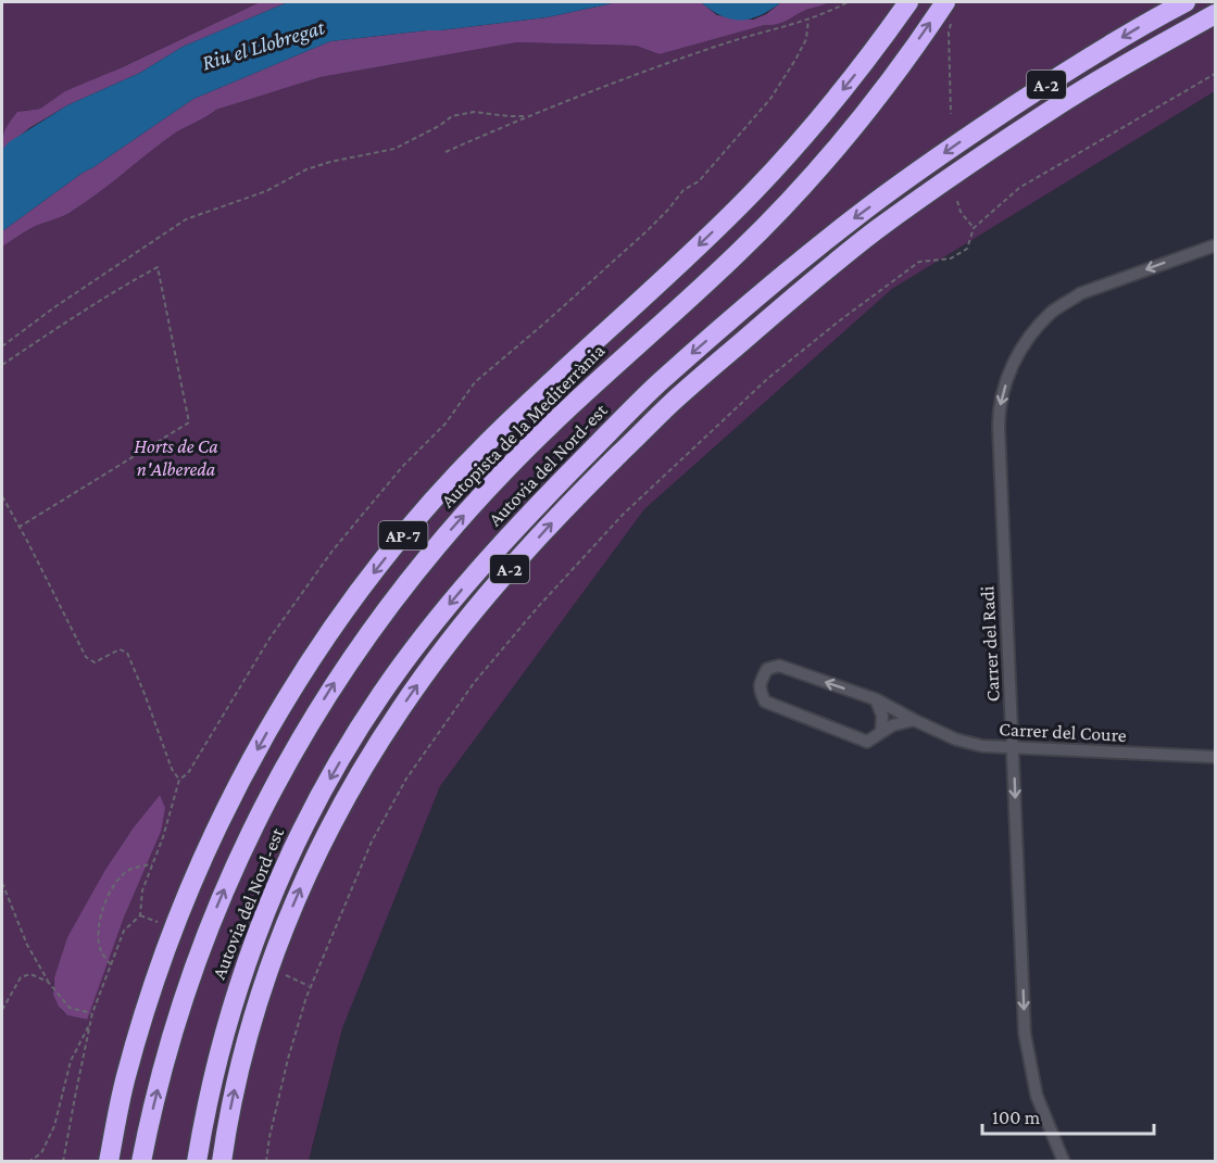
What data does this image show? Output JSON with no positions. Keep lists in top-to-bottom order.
{
  "streets": {
    "highway": [
      "A-2",
      "Autopista de la Mediterrània",
      "Autovia del Nord-est",
      "AP-7"
    ],
    "street": ["Carrer del Radi", "Carrer del Coure"]
  },
  "crossings": [
    ["Carrer del Radi", "Carrer del Coure"]
  ],
  "one_way": ["Carrer del Radi"],
  "water": ["Riu el Llobregat"],
  "parks": ["Horts de Ca n'Albereda"],
  "scale_bar": "100 m"
}
